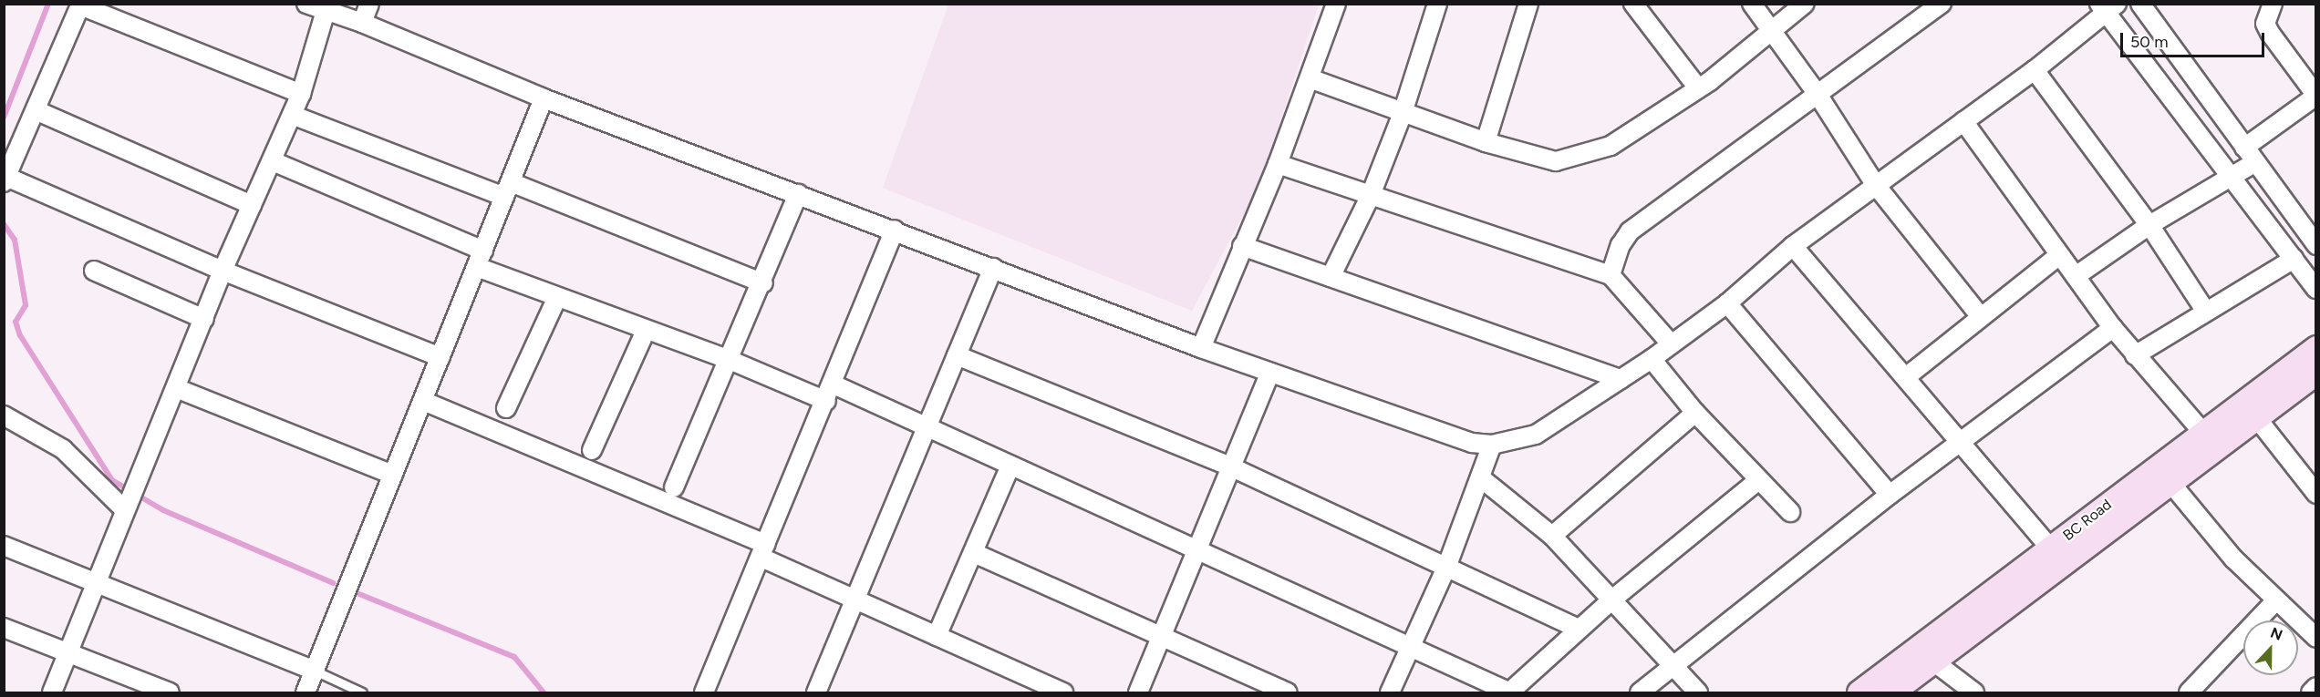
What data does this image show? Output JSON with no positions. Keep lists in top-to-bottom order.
{
  "streets": {
    "street": ["BC Road"]
  },
  "scale_bar": "50 m",
  "north": "top"
}
